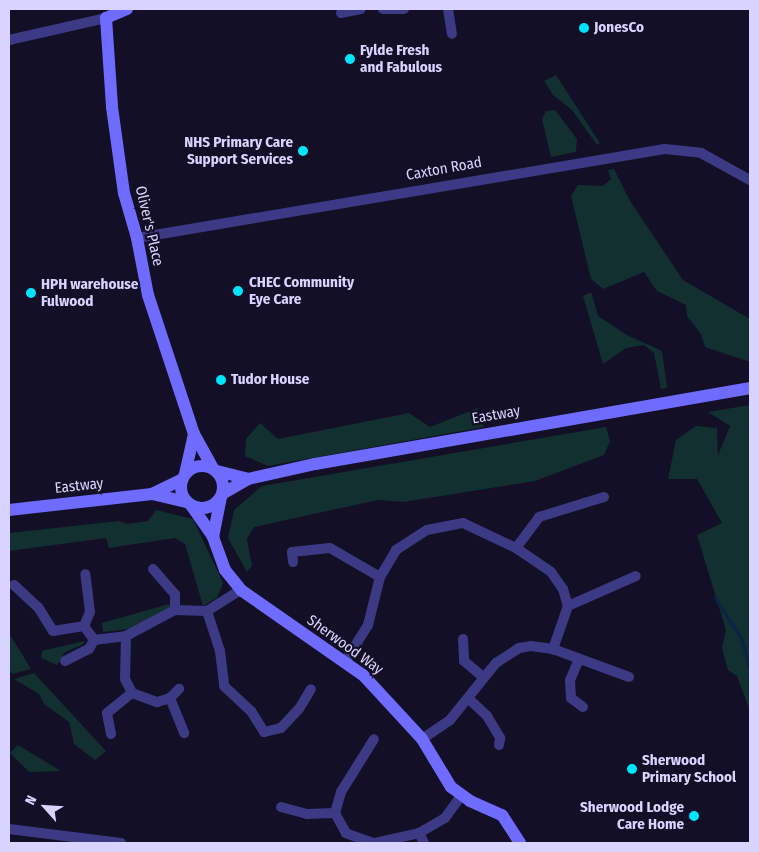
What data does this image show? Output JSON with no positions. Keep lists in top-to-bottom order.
{
  "streets": {
    "street": [
      "Caxton Road",
      "Oliver's Place",
      "Eastway",
      "Sherwood Way"
    ]
  },
  "crossings": [
    ["Caxton Road", "Oliver's Place"],
    ["Oliver's Place", "Eastway"],
    ["Oliver's Place", "Sherwood Way"],
    ["Eastway", "Sherwood Way"]
  ],
  "places": [
    "JonesCo",
    "Fylde Fresh and Fabulous",
    "NHS Primary Care Support Services",
    "CHEC Community Eye Care",
    "HPH warehouse Fulwood",
    "Tudor House",
    "Sherwood Primary School",
    "Sherwood Lodge Care Home"
  ],
  "north": "top left"
}
